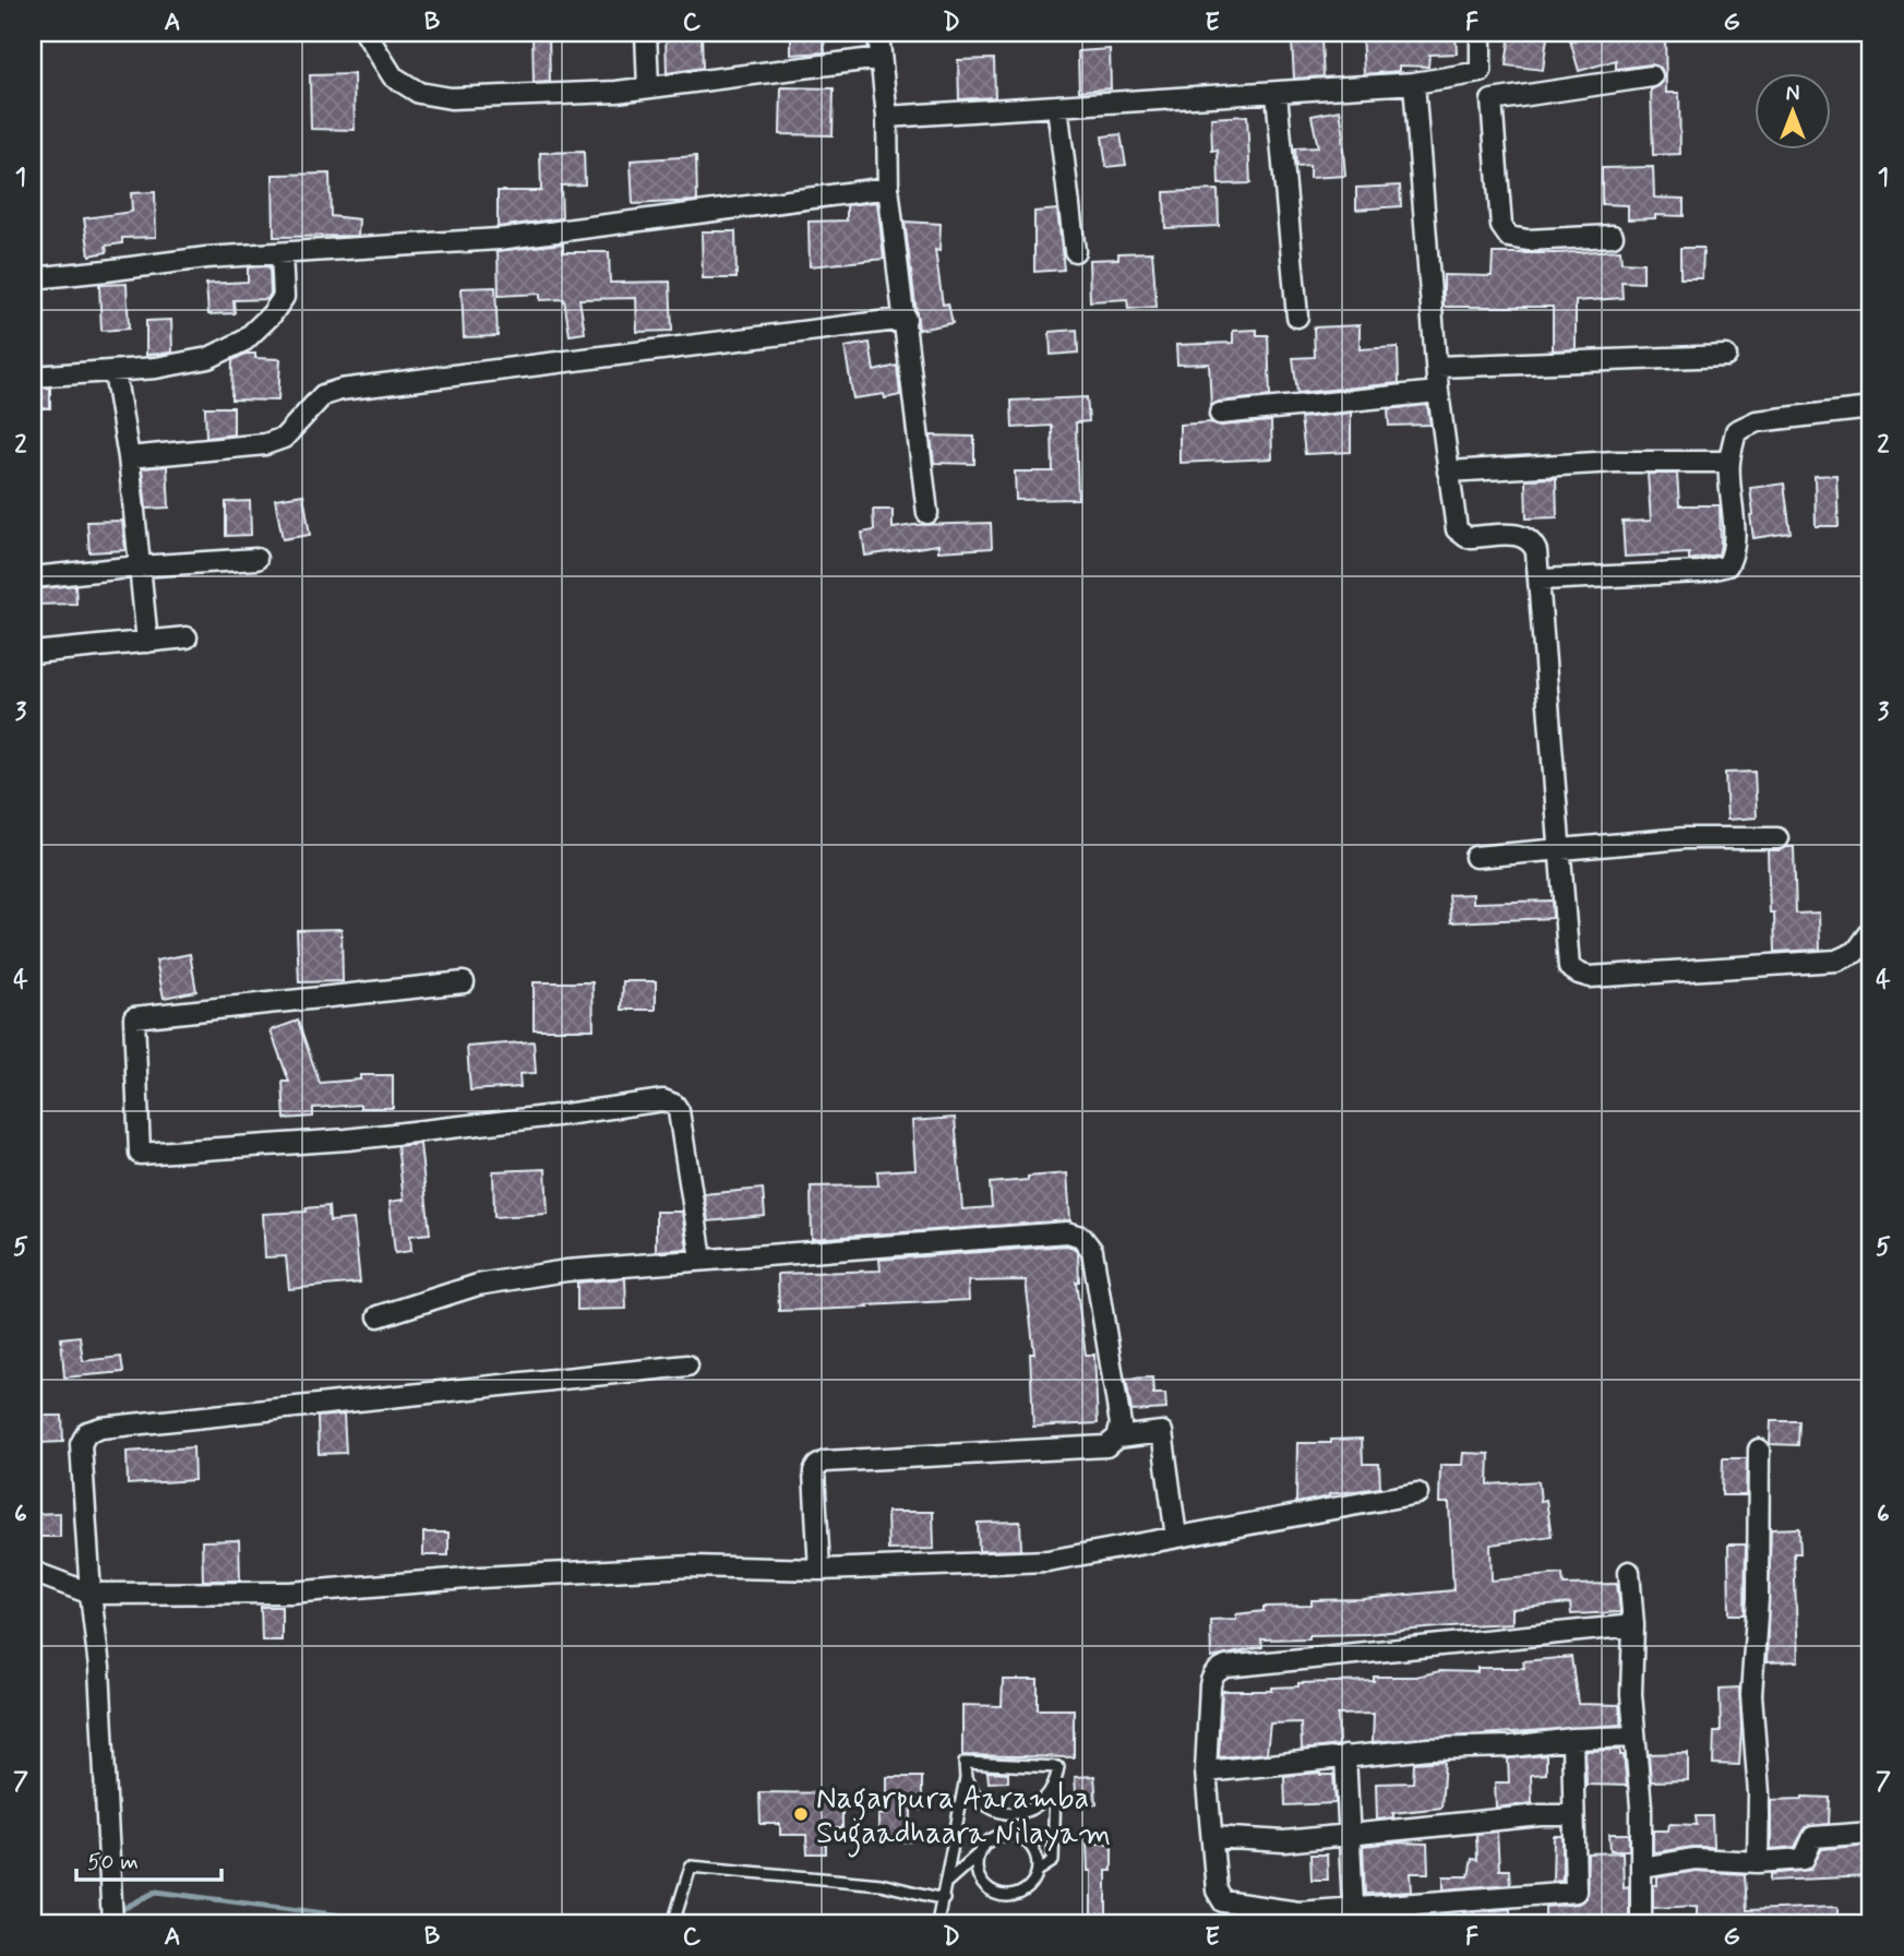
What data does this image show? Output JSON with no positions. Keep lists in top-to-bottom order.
{
  "places": ["Nagarpura Aaramba Sugaadhaara Nilayam"],
  "scale_bar": "50 m",
  "north": "top",
  "grid": {
    "columns": [
      "A",
      "B",
      "C",
      "D",
      "E",
      "F",
      "G"
    ],
    "rows": [
      "1",
      "2",
      "3",
      "4",
      "5",
      "6",
      "7"
    ]
  }
}
